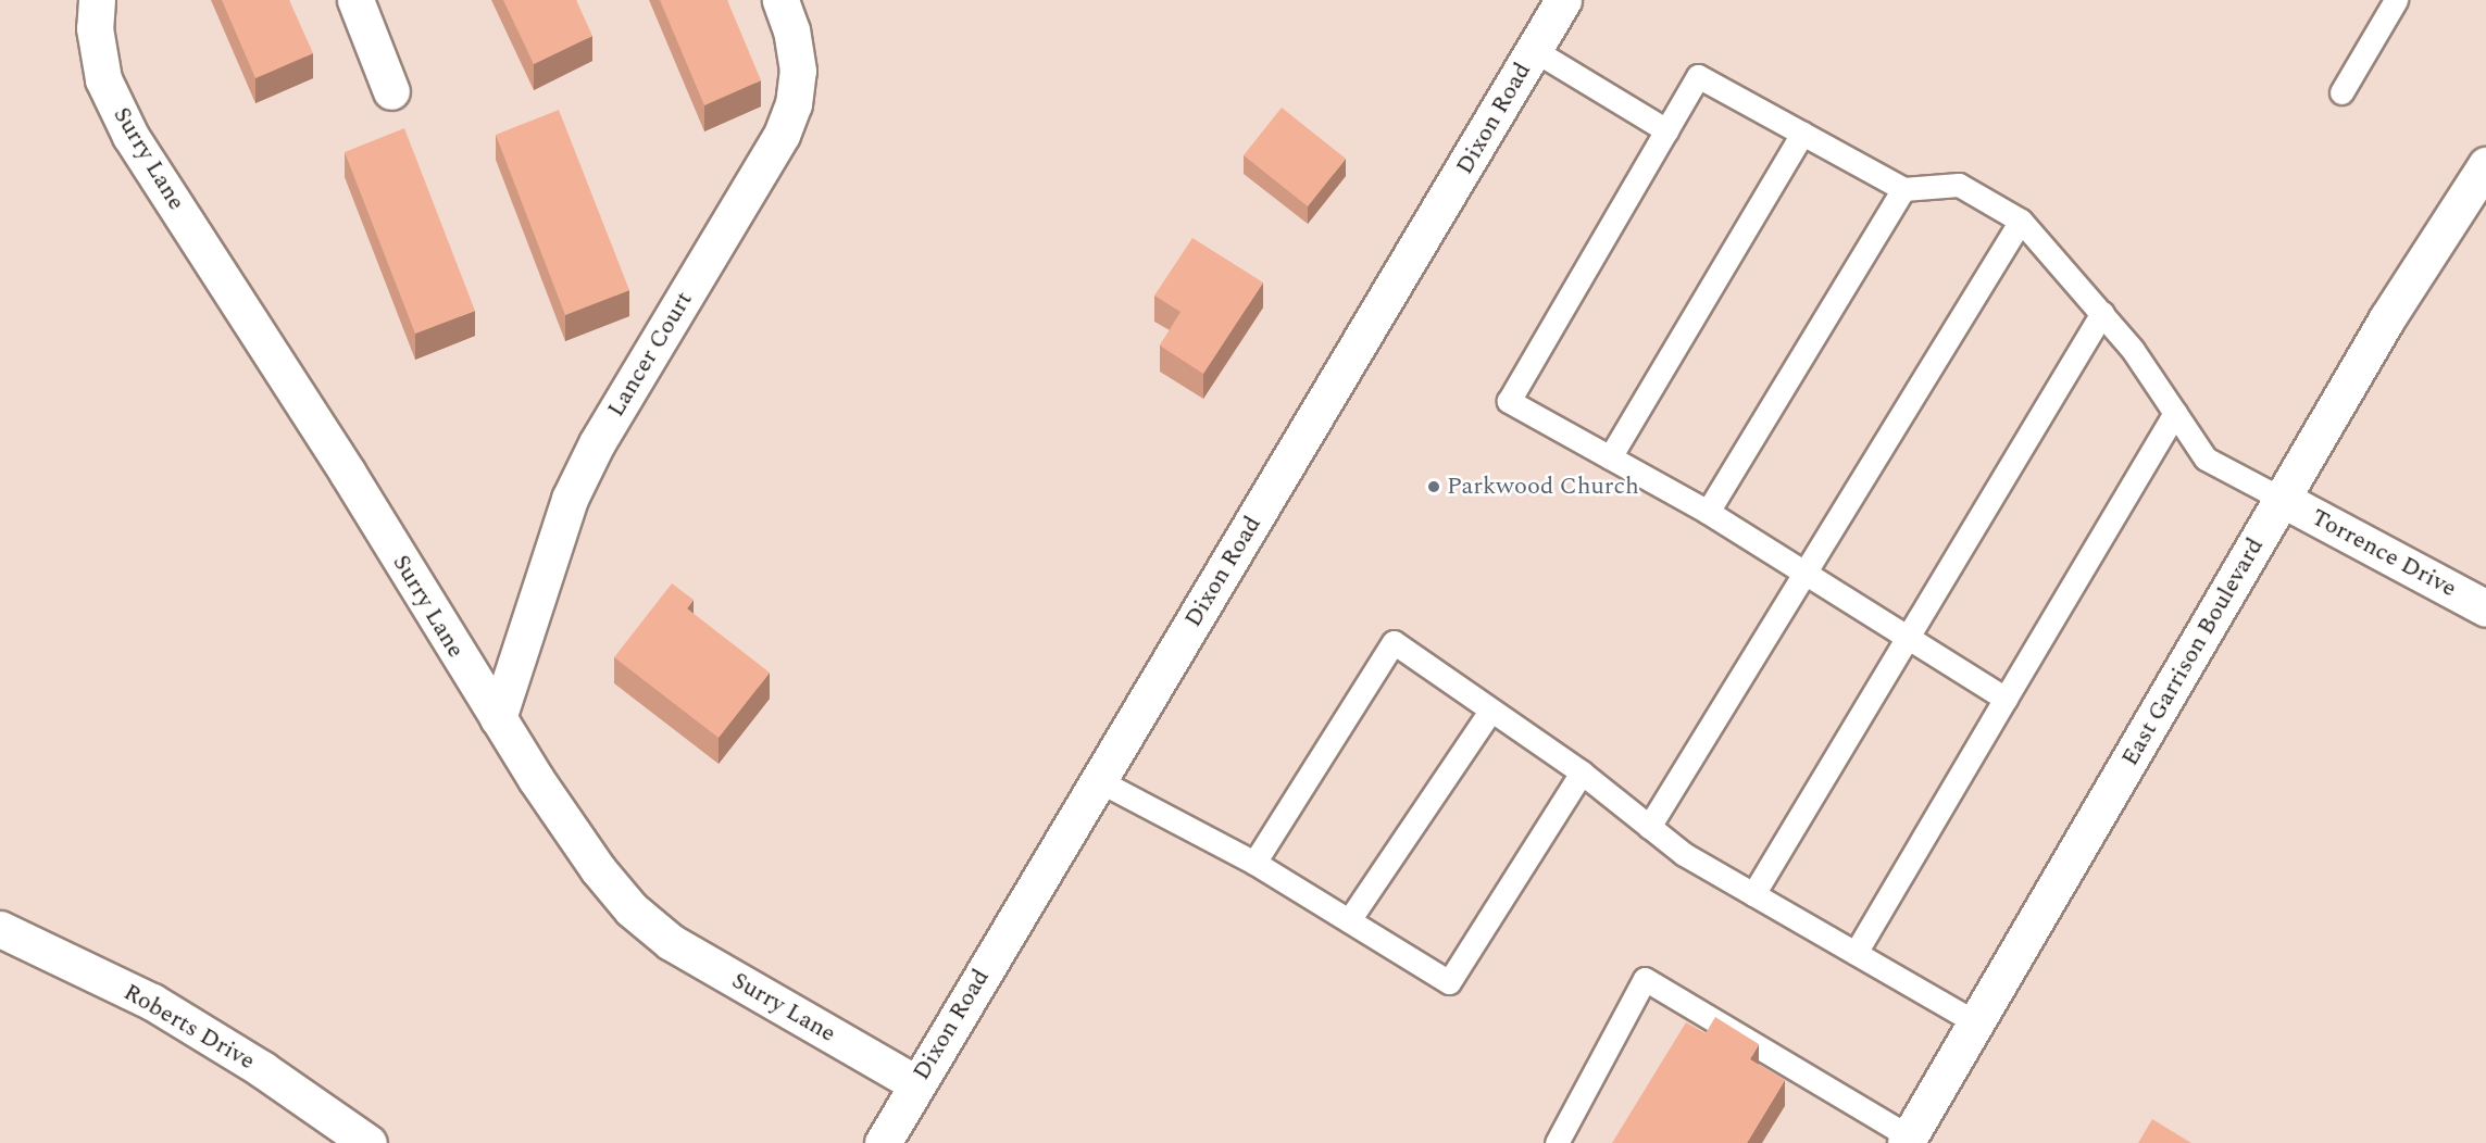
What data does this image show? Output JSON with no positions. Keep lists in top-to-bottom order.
{
  "streets": {
    "street": [
      "Dixon Road",
      "Surry Lane",
      "Lancer Court",
      "Torrence Drive",
      "East Garrison Boulevard",
      "Roberts Drive"
    ]
  },
  "crossings": [
    ["Dixon Road", "Surry Lane"],
    ["Surry Lane", "Lancer Court"],
    ["Torrence Drive", "East Garrison Boulevard"]
  ],
  "places": ["Parkwood Church"]
}
